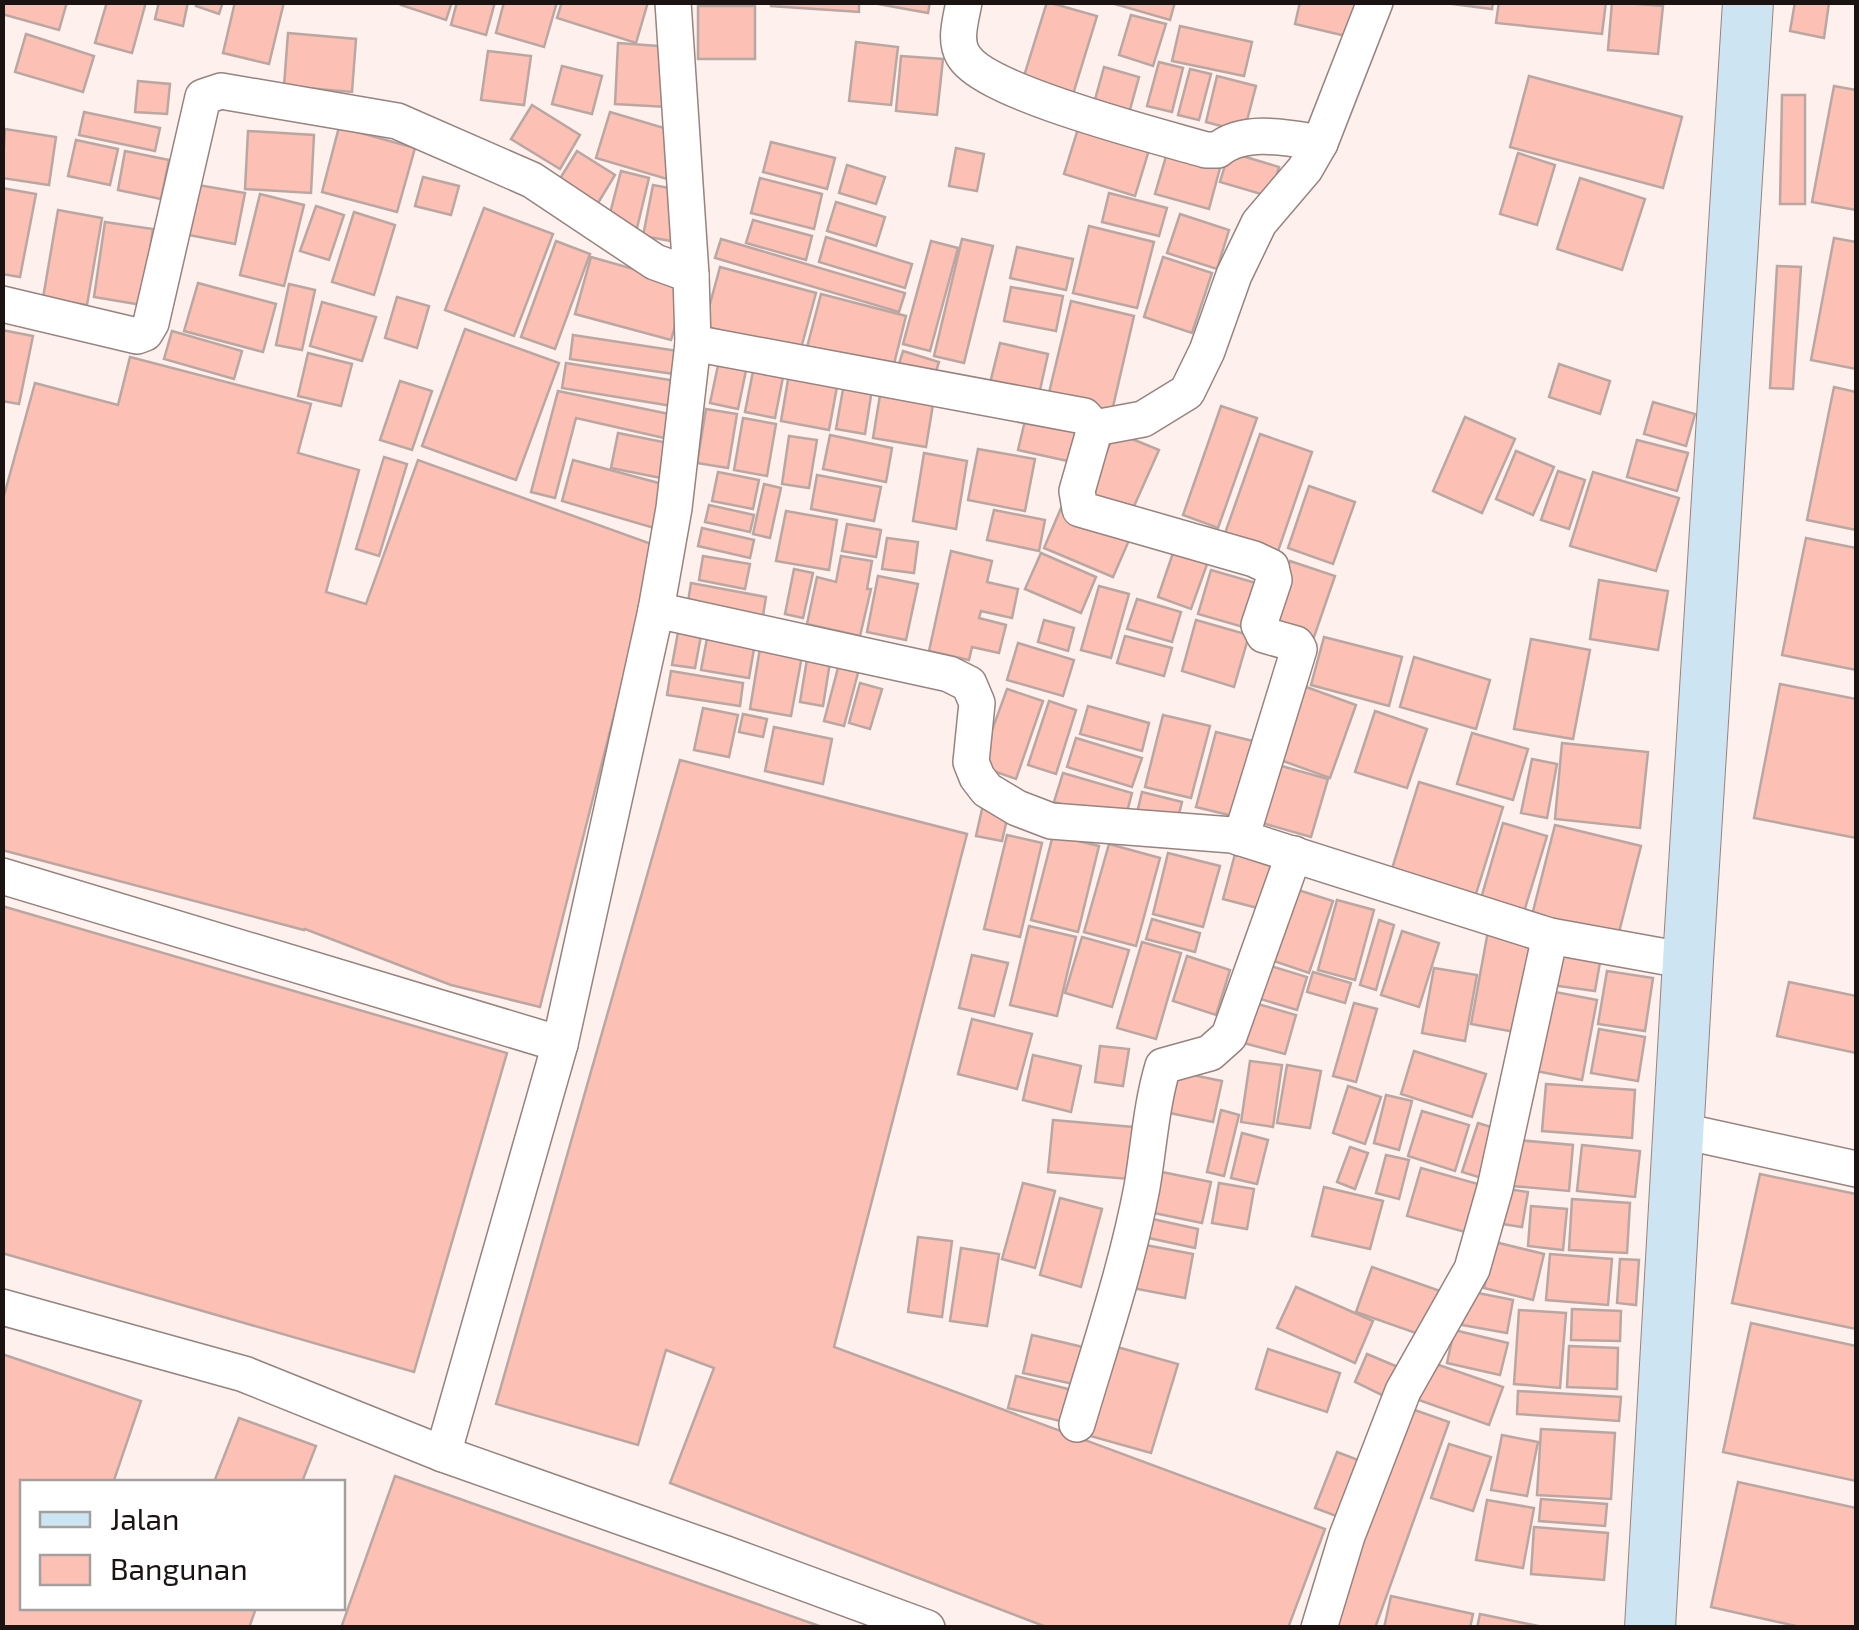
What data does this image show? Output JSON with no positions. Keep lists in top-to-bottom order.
{
  "legend": ["Jalan", "Bangunan"]
}
